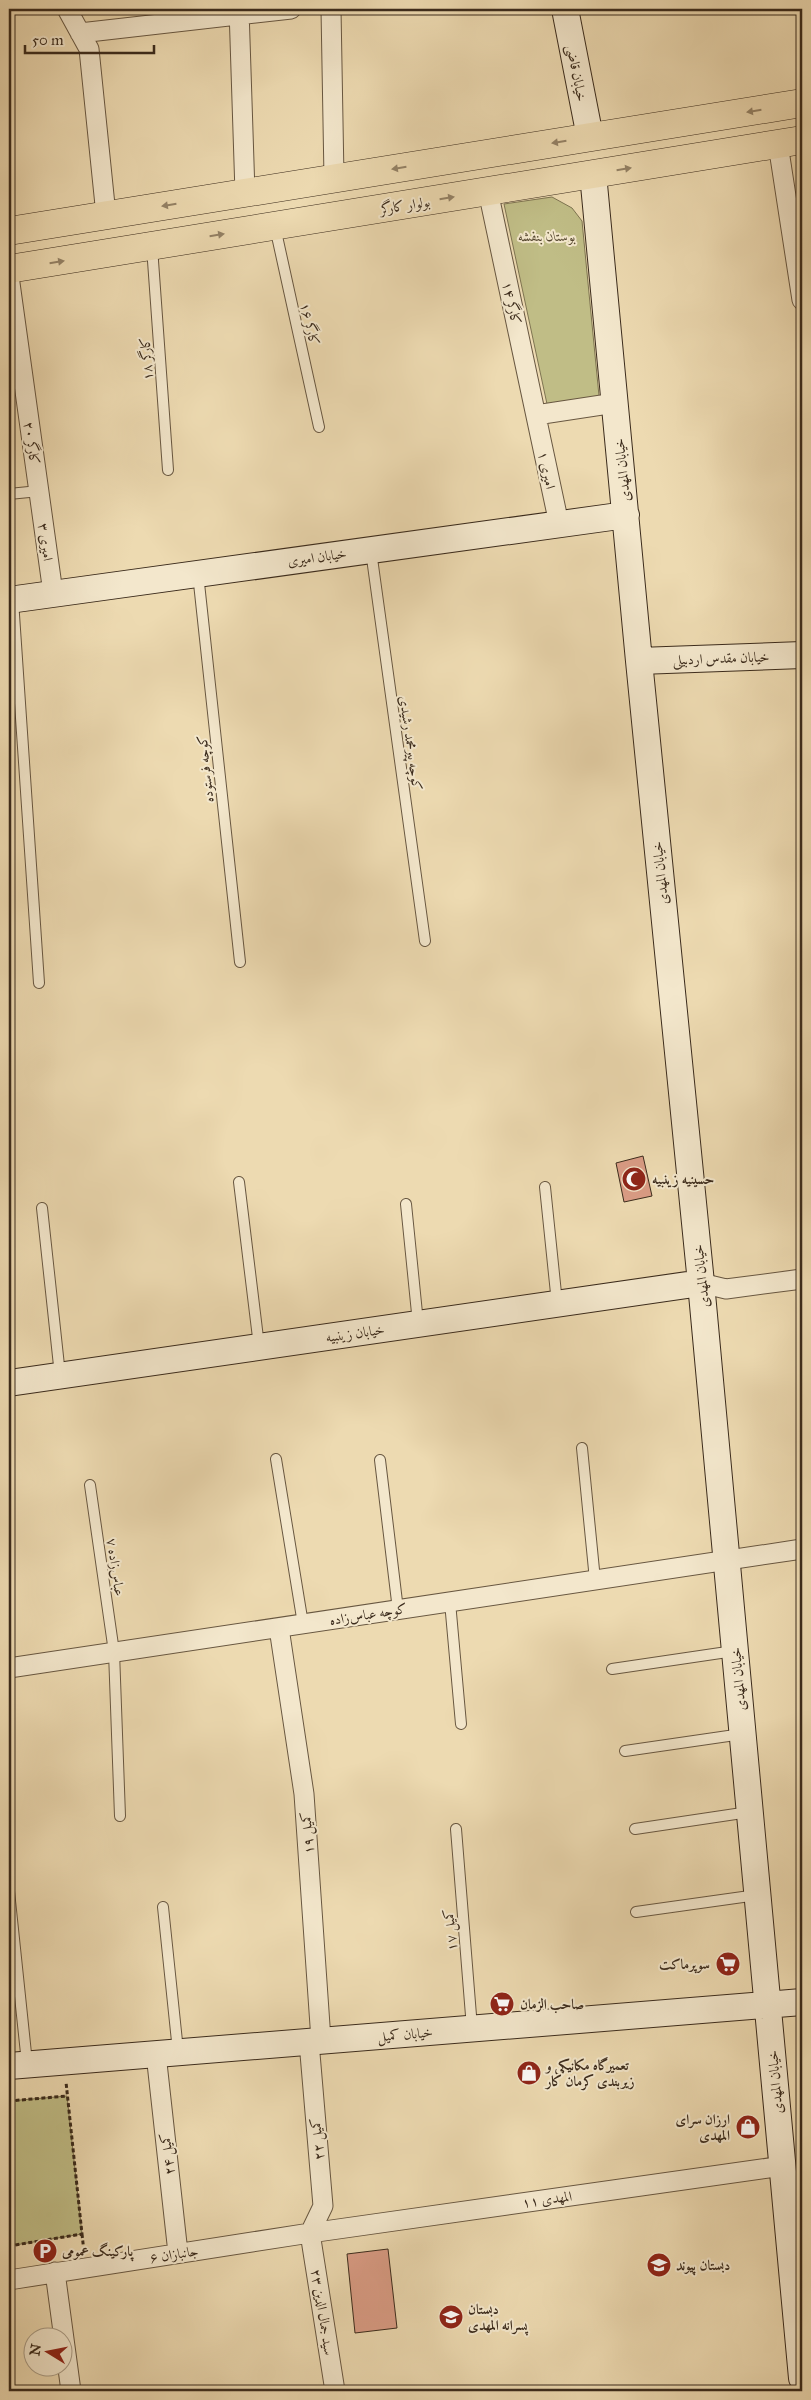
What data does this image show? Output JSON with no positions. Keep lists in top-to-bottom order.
{
  "streets": {
    "main road": ["بولوار کارگر"],
    "street": [
      "خیابان قاضی",
      "کارگر ۱۴",
      "کارگر ۲۰",
      "امیری ۱",
      "خیابان المهدی",
      "امیری ۳",
      "خیابان امیری",
      "خیابان مقدس اردبیلی",
      "خیابان زینبیه",
      "کوچه عباس‌زاده",
      "کمیل ۱۹",
      "خیابان کمیل",
      "کمیل ۲۲",
      "کمیل ۲۴",
      "المهدی ۱۱",
      "جانبازان ۶",
      "سید جمال الدین ۲۳"
    ],
    "lane": [
      "کارگر ۱۶",
      "کارگر ۱۸",
      "کوچه پیرمحمد رشیدی",
      "کوچه فرستوده",
      "عباس‌زاده ۷",
      "کمیل ۱۷"
    ]
  },
  "crossings": [
    ["بولوار کارگر", "کارگر ۱۴"],
    ["بولوار کارگر", "کارگر ۱۶"],
    ["بولوار کارگر", "کارگر ۱۸"],
    ["بولوار کارگر", "خیابان المهدی"],
    ["کارگر ۱۴", "امیری ۱"],
    ["کارگر ۲۰", "امیری ۳"],
    ["امیری ۱", "خیابان امیری"],
    ["خیابان المهدی", "خیابان امیری"],
    ["خیابان المهدی", "خیابان مقدس اردبیلی"],
    ["خیابان المهدی", "خیابان زینبیه"],
    ["خیابان المهدی", "کوچه عباس‌زاده"],
    ["خیابان المهدی", "خیابان کمیل"],
    ["خیابان المهدی", "المهدی ۱۱"],
    ["امیری ۳", "خیابان امیری"],
    ["خیابان امیری", "کوچه پیرمحمد رشیدی"],
    ["خیابان امیری", "کوچه فرستوده"],
    ["عباس‌زاده ۷", "کوچه عباس‌زاده"],
    ["کوچه عباس‌زاده", "کمیل ۱۹"],
    ["کمیل ۱۹", "خیابان کمیل"],
    ["کمیل ۱۹", "کمیل ۲۲"],
    ["کمیل ۱۷", "خیابان کمیل"],
    ["خیابان کمیل", "کمیل ۲۲"],
    ["خیابان کمیل", "کمیل ۲۴"],
    ["کمیل ۲۲", "المهدی ۱۱"],
    ["کمیل ۲۲", "جانبازان ۶"],
    ["کمیل ۲۲", "سید جمال الدین ۲۳"],
    ["کمیل ۲۴", "جانبازان ۶"],
    ["المهدی ۱۱", "جانبازان ۶"],
    ["المهدی ۱۱", "سید جمال الدین ۲۳"],
    ["جانبازان ۶", "سید جمال الدین ۲۳"]
  ],
  "parks": ["بوستان بنفشه"],
  "places": {
    "mosque": ["حسینیه زینبیه"],
    "supermarket": ["سوپرماکت", "صاحب الزمان"],
    "shop": ["تعمیرگاه مکانیکی و زیربندی کرمان کار", "ارزان سرای المهدی"],
    "parking": ["پارکینگ عمومی"],
    "school or university": ["دبستان پیوند", "دبستان پسرانه المهدی"]
  },
  "scale_bar": "50 m",
  "north": "left"
}
